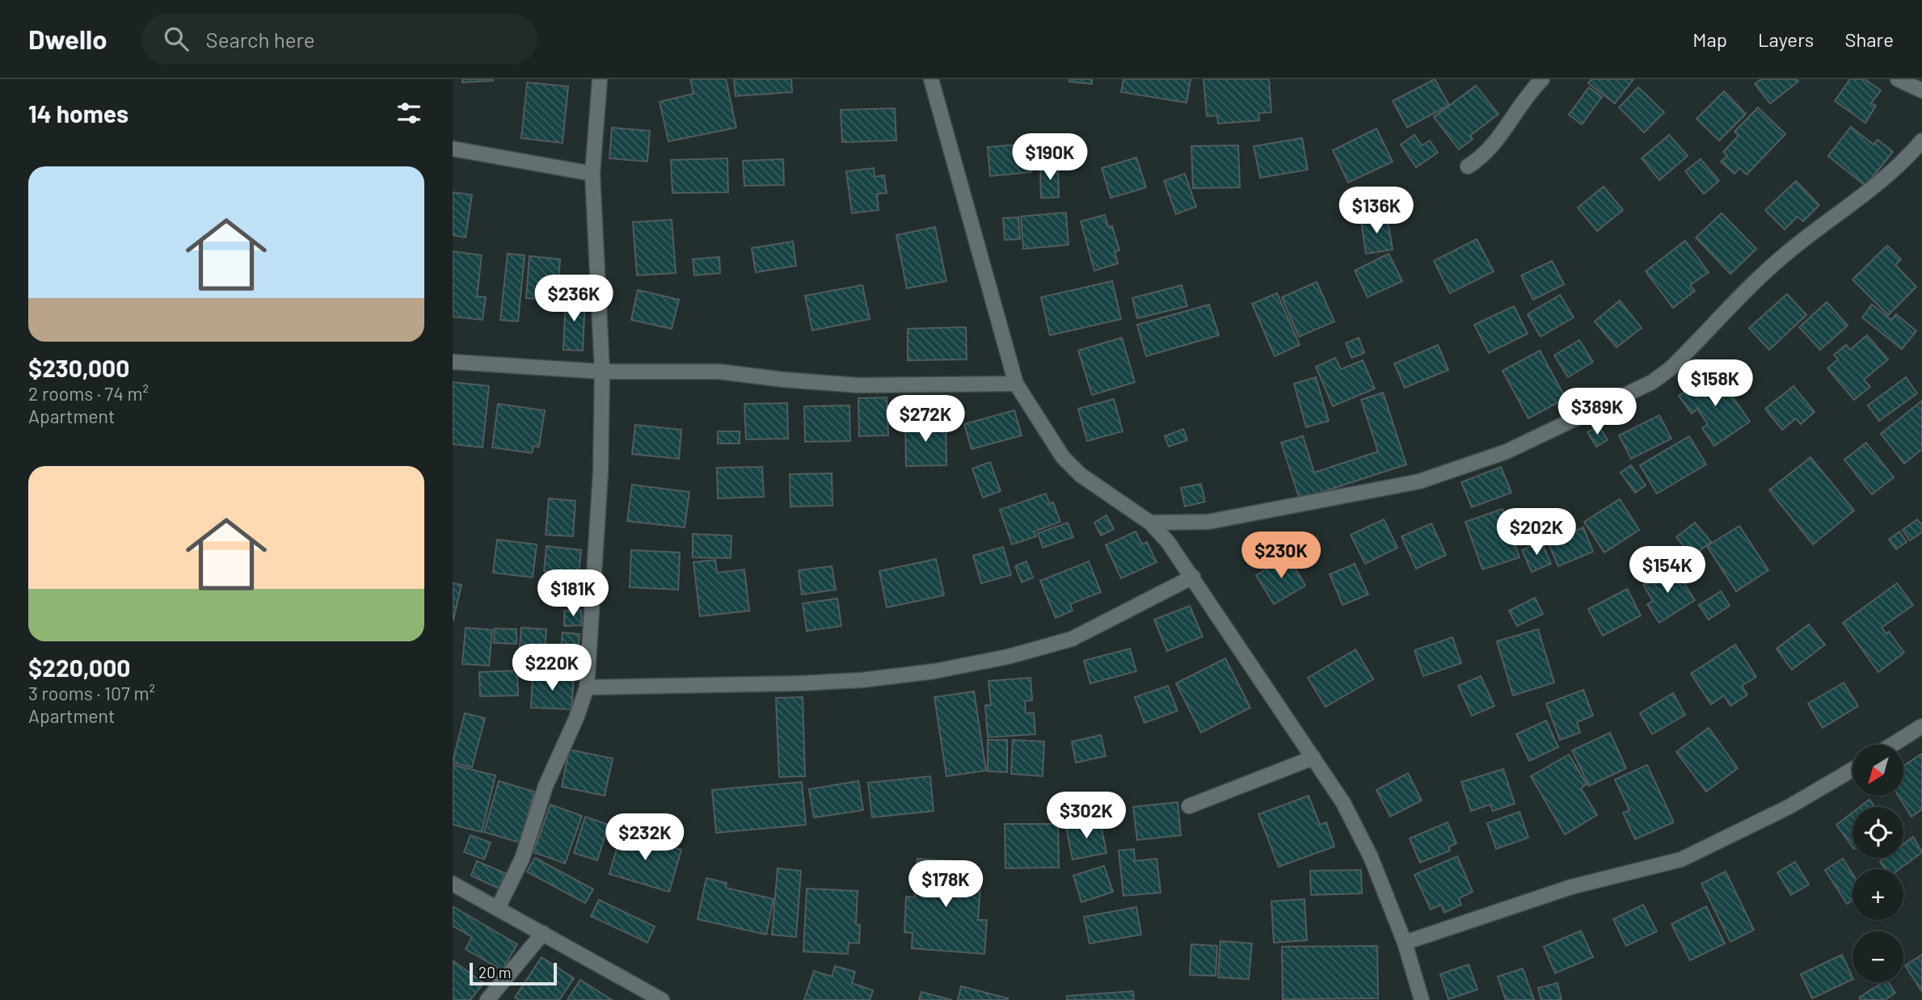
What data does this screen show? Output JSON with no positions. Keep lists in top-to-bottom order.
{
  "scale_bar": "20 m",
  "north": "bottom left",
  "page": {
    "header": "Dwello",
    "search": "Search here",
    "nav": ["Map", "Layers", "Share"],
    "heading": "14 homes",
    "price": [
      "$190K",
      "$136K",
      "$236K",
      "$158K",
      "$389K",
      "$272K",
      "$202K",
      "$230K",
      "$154K",
      "$181K",
      "$220K",
      "$302K",
      "$232K",
      "$178K"
    ],
    "list": [
      {
        "name": "$230,000",
        "note": "2 rooms · 74 m² · Apartment"
      },
      {
        "name": "$220,000",
        "note": "3 rooms · 107 m² · Apartment"
      }
    ],
    "map_buttons": ["+", "−"],
    "scale": "20 m"
  }
}
